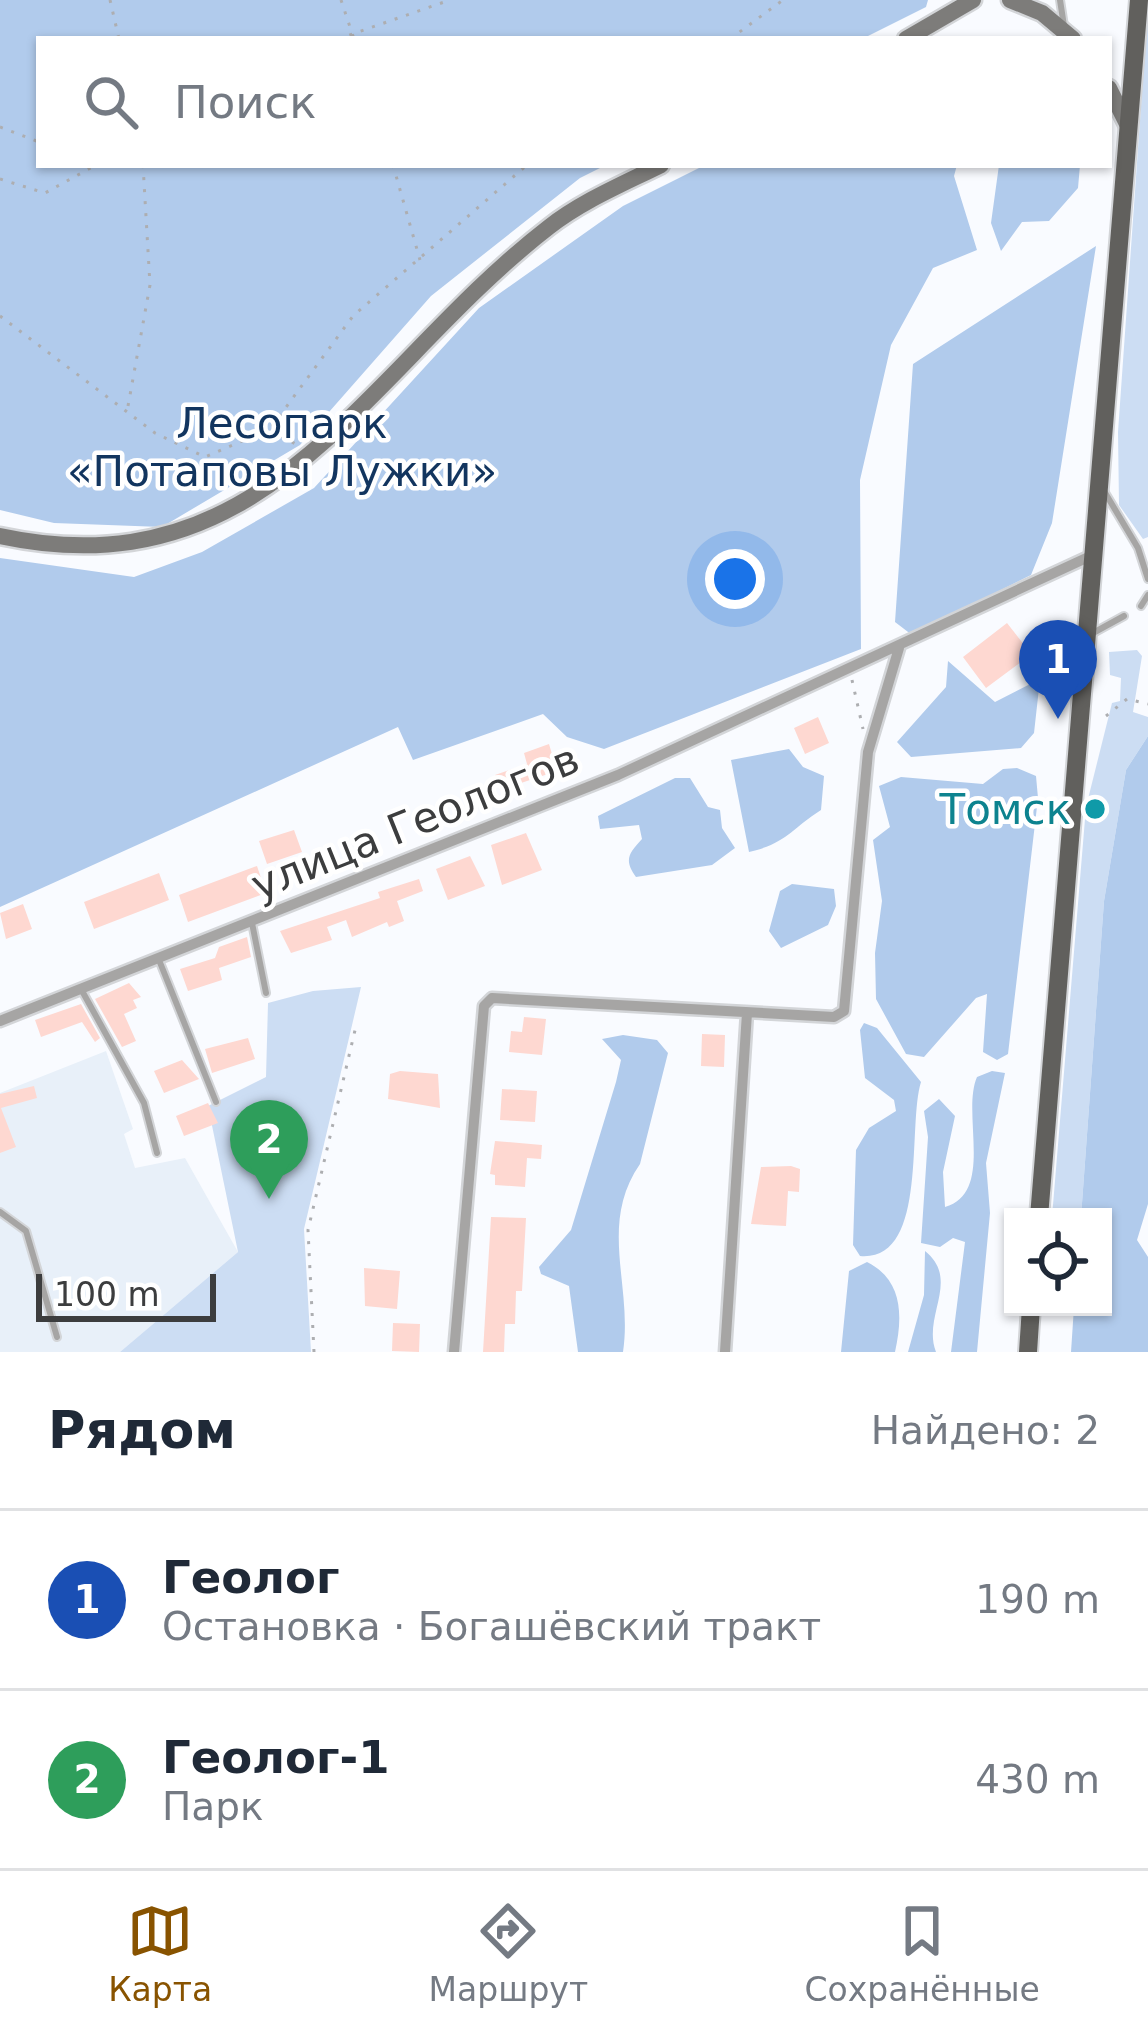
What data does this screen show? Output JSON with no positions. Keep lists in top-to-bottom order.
{
  "streets": {
    "street": ["улица Геологов"]
  },
  "parks": ["Лесопарк «Потаповы Лужки»"],
  "places": ["Томск"],
  "scale_bar": "100 m",
  "page": {
    "search": "Поиск",
    "pins": ["1", "2"],
    "scale": "100 m",
    "heading": ["Рядом", "Найдено: 2"],
    "list": [
      {
        "mark": "1",
        "name": "Геолог",
        "note": "Остановка · Богашёвский тракт",
        "value": "190 m"
      },
      {
        "mark": "2",
        "name": "Геолог-1",
        "note": "Парк",
        "value": "430 m"
      }
    ],
    "nav": ["Карта", "Маршрут", "Сохранённые"]
  }
}
